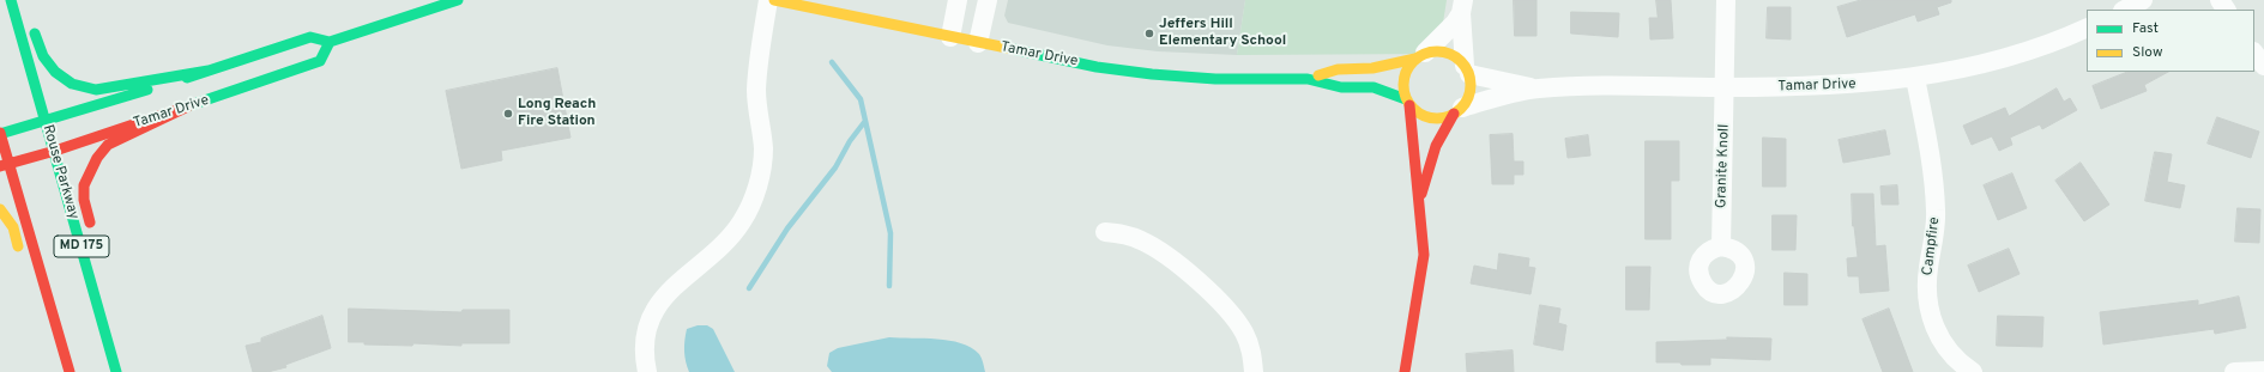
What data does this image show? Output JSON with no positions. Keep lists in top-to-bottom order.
{
  "streets": {
    "street": [
      "Tamar Drive",
      "Granite Knoll",
      "Rouse Parkway",
      "MD 175",
      "Campfire"
    ]
  },
  "crossings": [
    ["Tamar Drive", "Granite Knoll"],
    ["Tamar Drive", "Rouse Parkway"],
    ["Tamar Drive", "MD 175"],
    ["Tamar Drive", "Campfire"]
  ],
  "places": ["Jeffers Hill Elementary School", "Long Reach Fire Station"],
  "legend": ["Fast", "Slow"]
}
